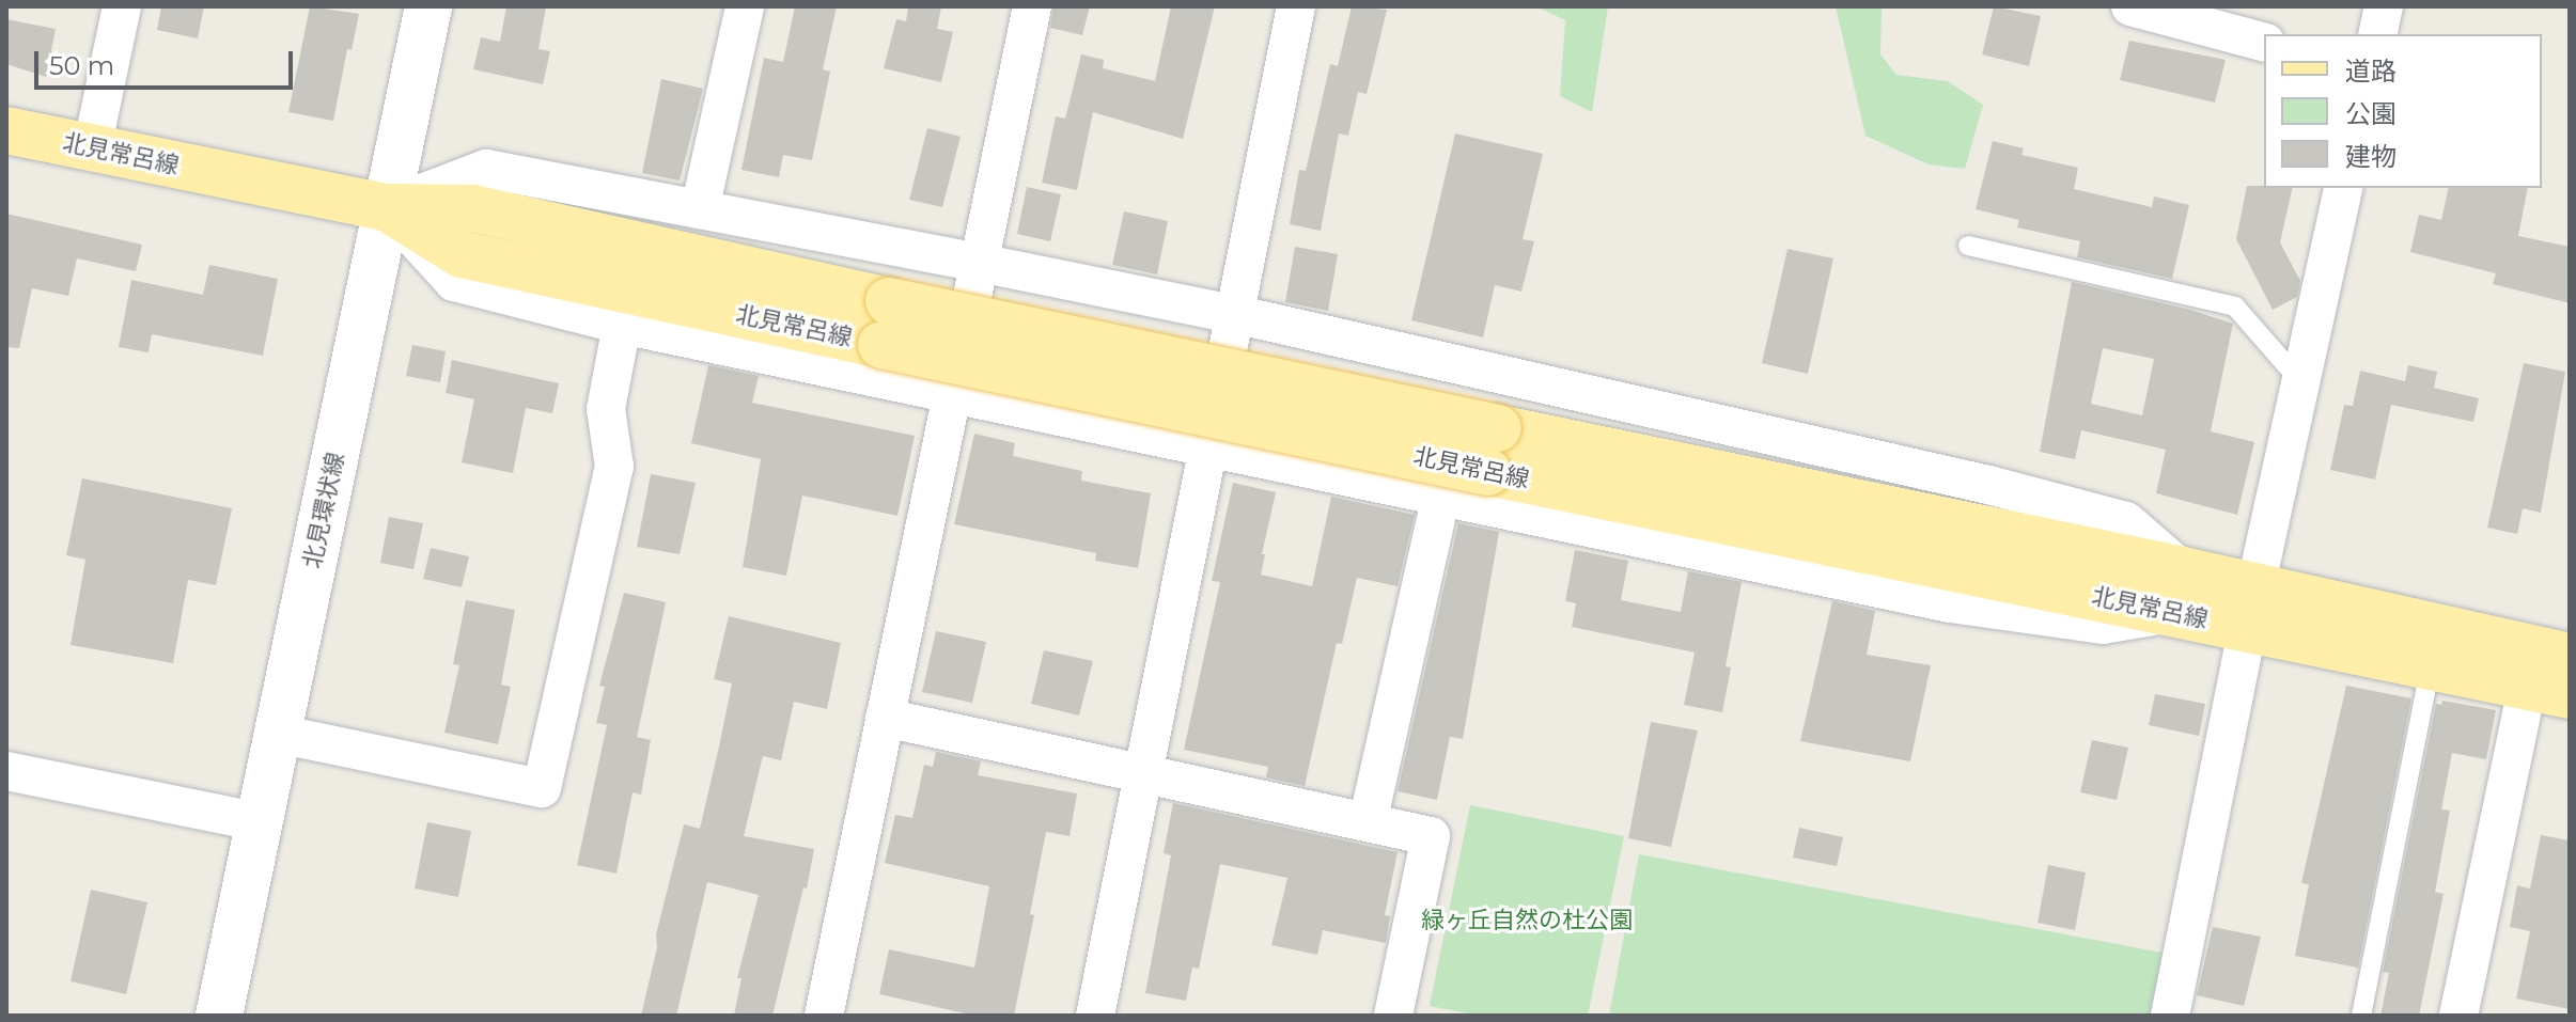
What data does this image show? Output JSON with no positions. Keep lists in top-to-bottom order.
{
  "streets": {
    "main road": ["北見常呂線", "北見環状線"]
  },
  "crossings": [
    ["北見常呂線", "北見環状線"]
  ],
  "parks": ["緑ヶ丘自然の杜公園"],
  "legend": ["道路", "公園", "建物"],
  "scale_bar": "50 m"
}
